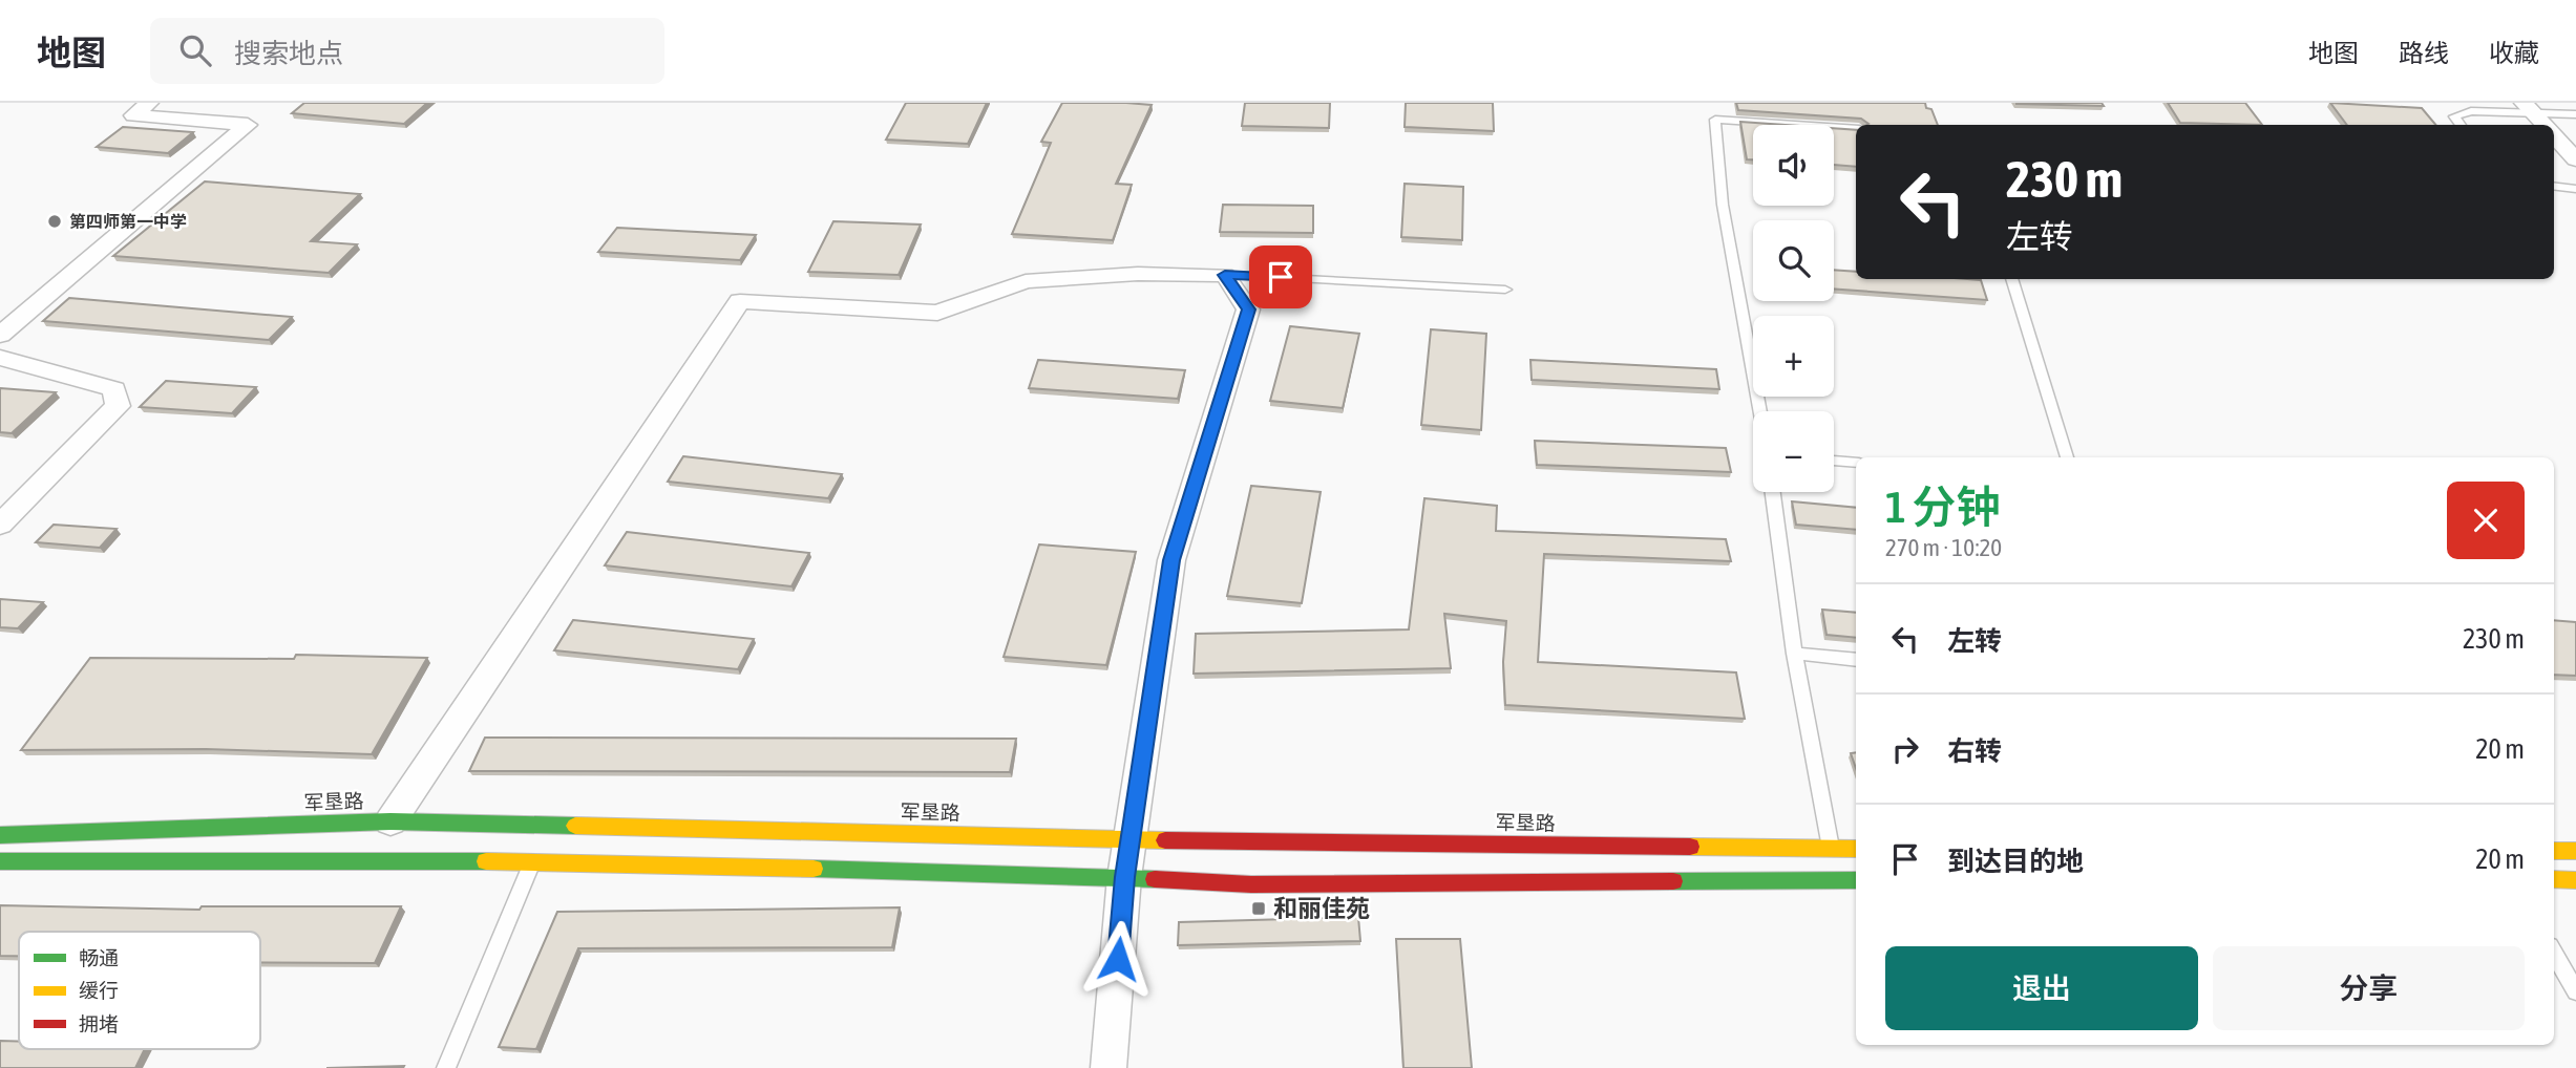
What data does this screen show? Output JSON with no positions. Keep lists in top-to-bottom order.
{
  "streets": {
    "street": ["军垦路"]
  },
  "places": {
    "other": ["第四师第一中学"],
    "transit": ["和丽佳苑"]
  },
  "legend": ["畅通", "缓行", "拥堵"],
  "page": {
    "header": "地图",
    "search": "搜索地点",
    "nav": ["地图", "路线", "收藏"],
    "map_buttons": ["+", "−"],
    "turn": ["230 m", "左转"],
    "heading": ["1 分钟", "270 m · 10:20"],
    "list": [
      {
        "name": "左转",
        "value": "230 m"
      },
      {
        "name": "右转",
        "value": "20 m"
      },
      {
        "name": "到达目的地",
        "value": "20 m"
      }
    ],
    "buttons": ["退出", "分享"]
  }
}
